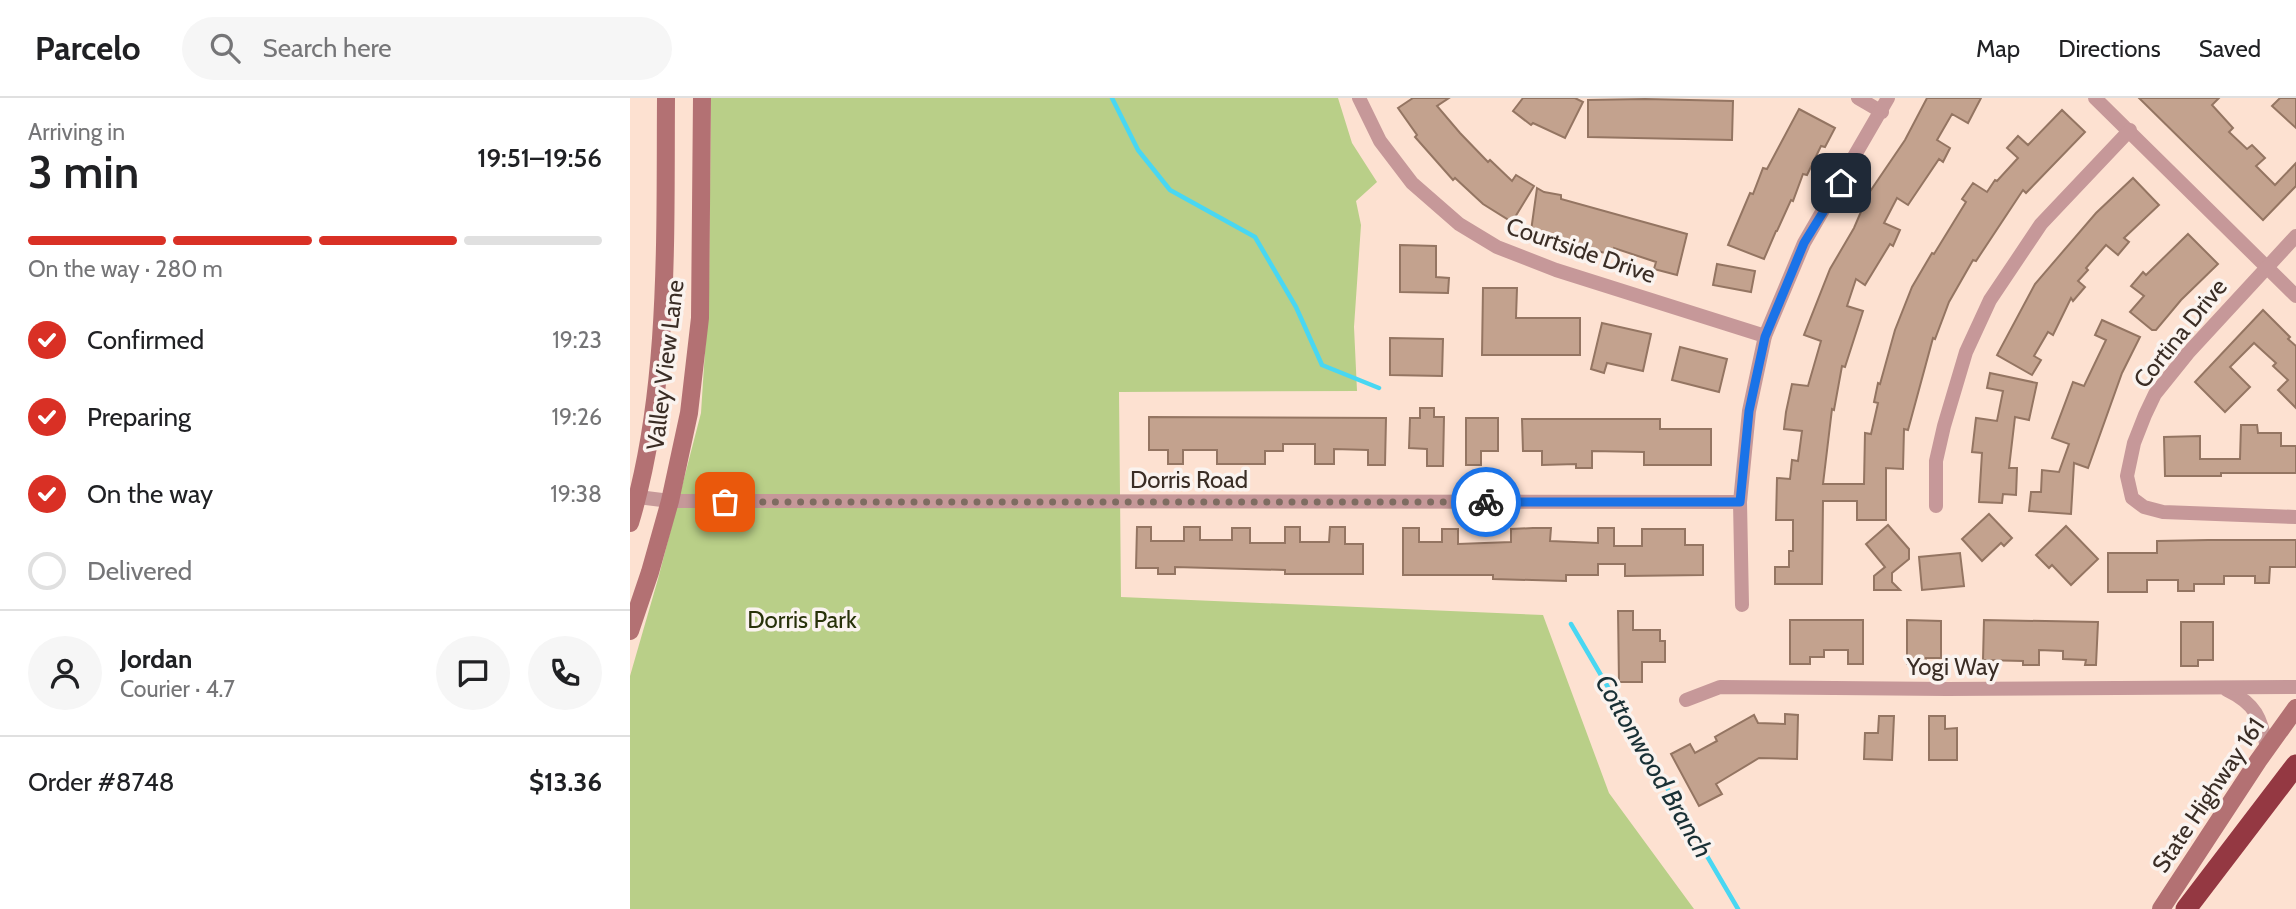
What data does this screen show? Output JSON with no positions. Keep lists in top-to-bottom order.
{
  "streets": {
    "main road": ["Valley View Lane", "State Highway 161"],
    "street": [
      "Courtside Drive",
      "Cortina Drive",
      "Dorris Road",
      "Yogi Way"
    ]
  },
  "crossings": [
    ["Valley View Lane", "Dorris Road"]
  ],
  "water": ["Cottonwood Branch"],
  "parks": ["Dorris Park"],
  "page": {
    "header": "Parcelo",
    "search": "Search here",
    "nav": ["Map", "Directions", "Saved"],
    "heading": ["3 min", "Arriving in", "19:51–19:56"],
    "panel": [
      "Jordan",
      "Courier · 4.7",
      "Order #8748",
      "$13.36"
    ],
    "bar": "On the way · 280 m",
    "list": [
      ["Confirmed", "19:23"],
      ["Preparing", "19:26"],
      ["On the way", "19:38"],
      "Delivered"
    ]
  }
}
